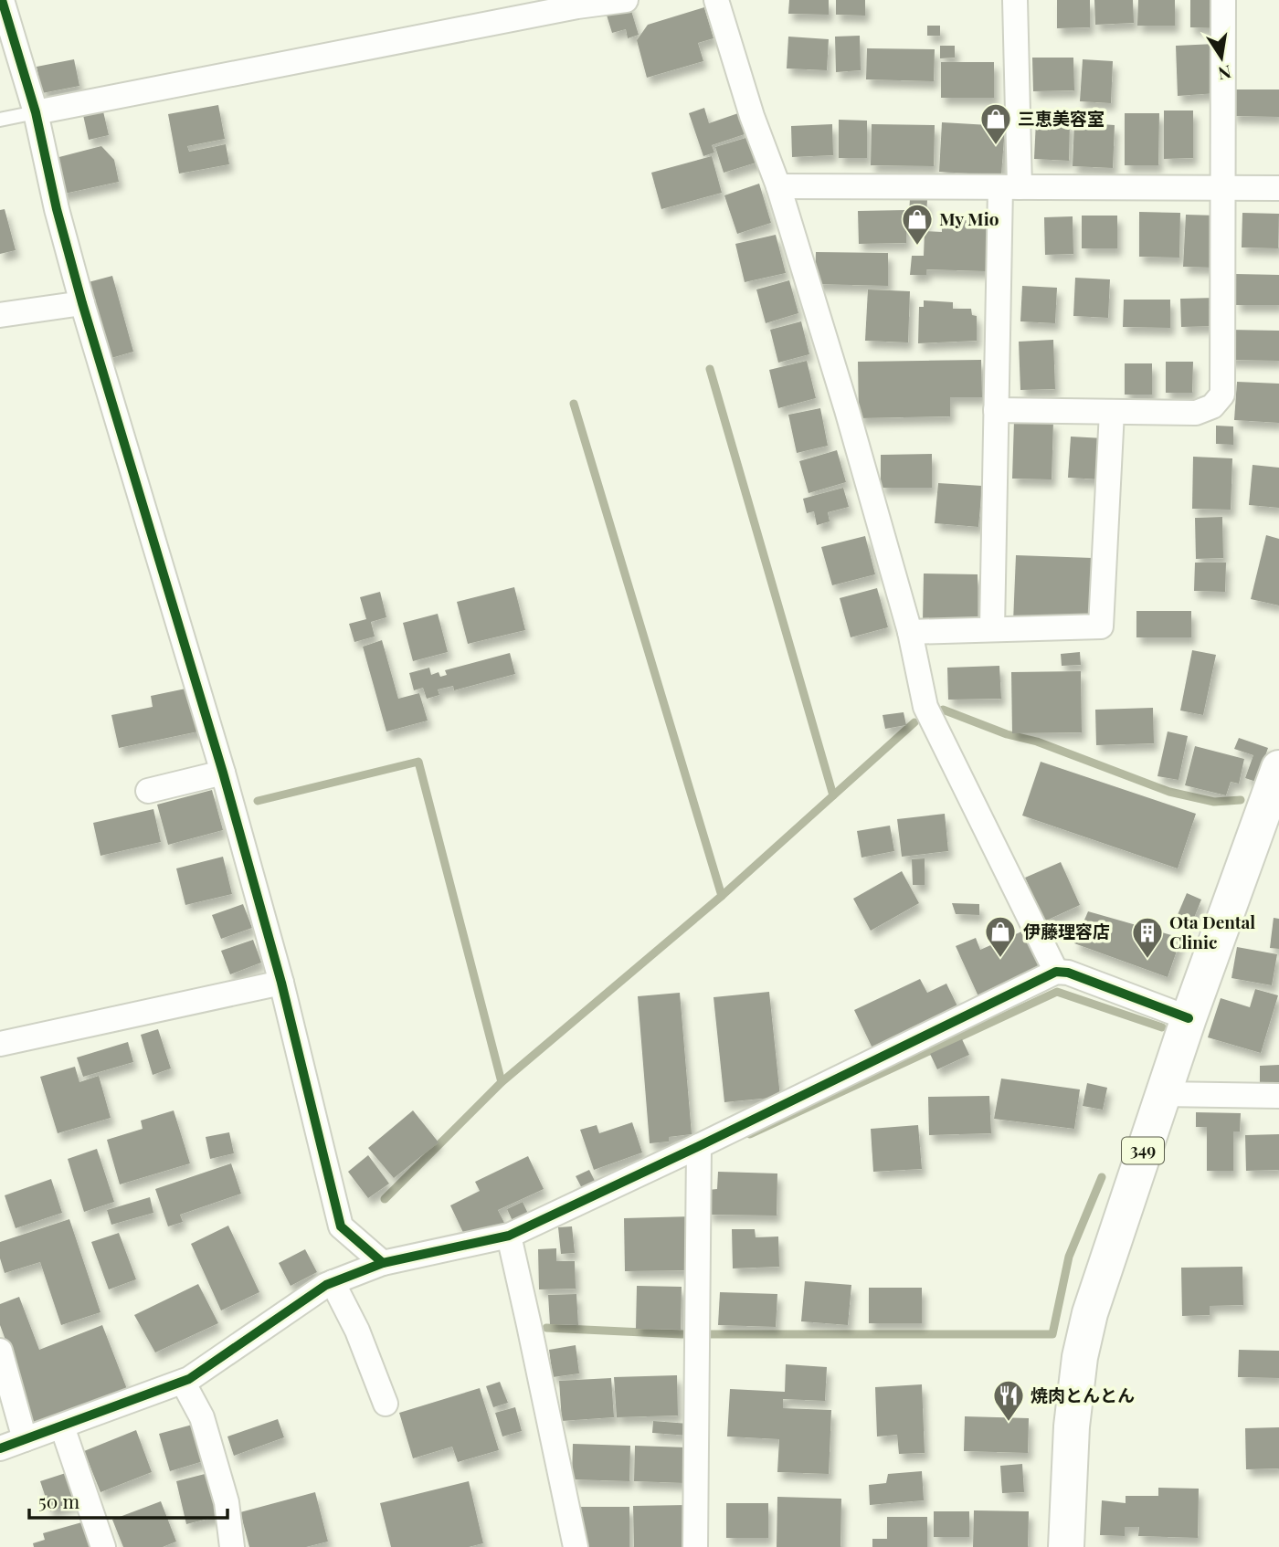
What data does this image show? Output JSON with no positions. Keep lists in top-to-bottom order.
{
  "streets": {
    "highway": ["349"]
  },
  "places": {
    "shop": ["三恵美容室", "My Mio", "伊藤理容店"],
    "building": ["Ota Dental Clinic"],
    "restaurant": ["焼肉とんとん"]
  },
  "scale_bar": "50 m",
  "north": "bottom"
}
